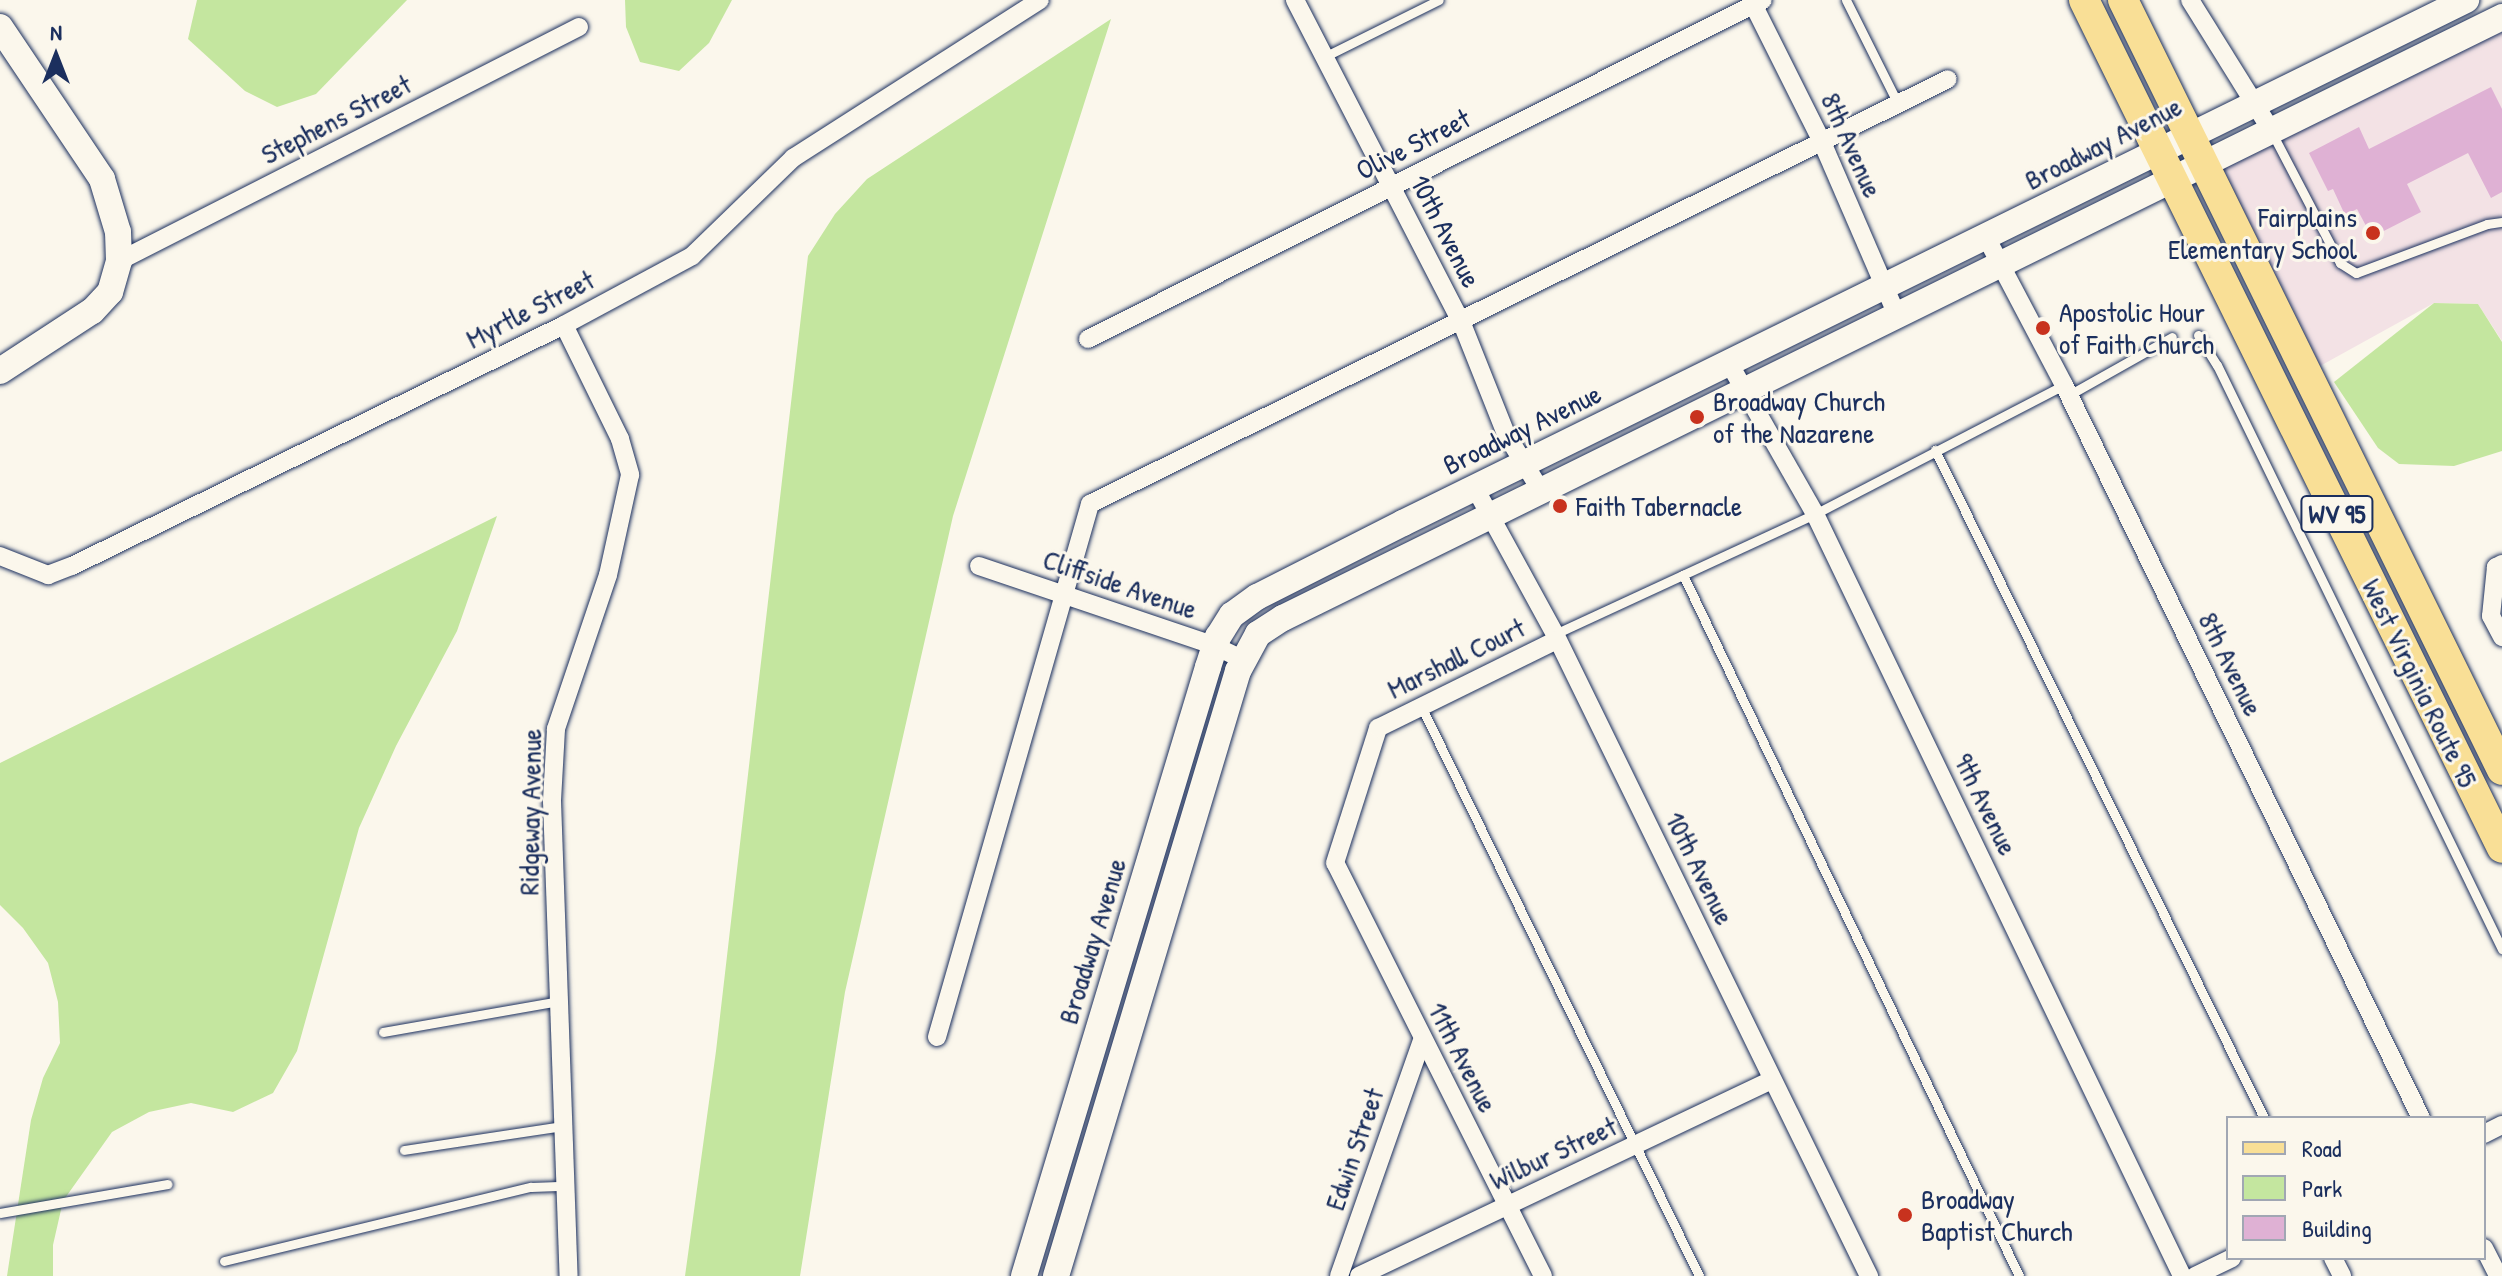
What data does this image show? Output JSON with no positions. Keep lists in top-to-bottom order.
{
  "streets": {
    "main road": ["Broadway Avenue", "WV 95", "West Virginia Route 95"],
    "street": [
      "Stephens Street",
      "Olive Street",
      "8th Avenue",
      "10th Avenue",
      "Myrtle Street",
      "Cliffside Avenue",
      "Marshall Court",
      "9th Avenue",
      "Ridgeway Avenue",
      "11th Avenue",
      "Edwin Street",
      "Wilbur Street"
    ]
  },
  "crossings": [
    ["Broadway Avenue", "8th Avenue"],
    ["Broadway Avenue", "10th Avenue"],
    ["Broadway Avenue", "Cliffside Avenue"],
    ["Broadway Avenue", "West Virginia Route 95"],
    ["Broadway Avenue", "9th Avenue"],
    ["Olive Street", "8th Avenue"],
    ["Olive Street", "10th Avenue"],
    ["10th Avenue", "Marshall Court"],
    ["10th Avenue", "Wilbur Street"],
    ["Myrtle Street", "Ridgeway Avenue"],
    ["Marshall Court", "11th Avenue"],
    ["11th Avenue", "Edwin Street"],
    ["11th Avenue", "Wilbur Street"]
  ],
  "places": [
    "Fairplains Elementary School",
    "Apostolic Hour of Faith Church",
    "Broadway Church of the Nazarene",
    "Faith Tabernacle",
    "Broadway Baptist Church"
  ],
  "legend": ["Road", "Park", "Building"],
  "north": "top"
}
